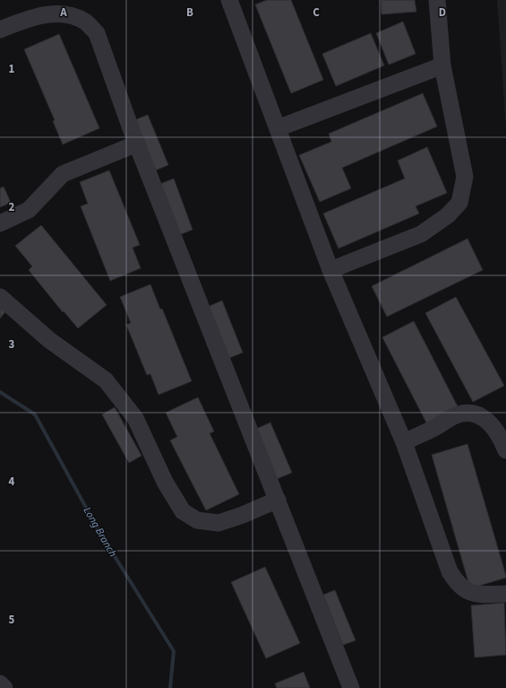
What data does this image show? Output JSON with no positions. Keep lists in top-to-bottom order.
{
  "water": ["Long Branch"],
  "grid": {
    "columns": [
      "A",
      "B",
      "C",
      "D"
    ],
    "rows": [
      "1",
      "2",
      "3",
      "4",
      "5"
    ]
  }
}
